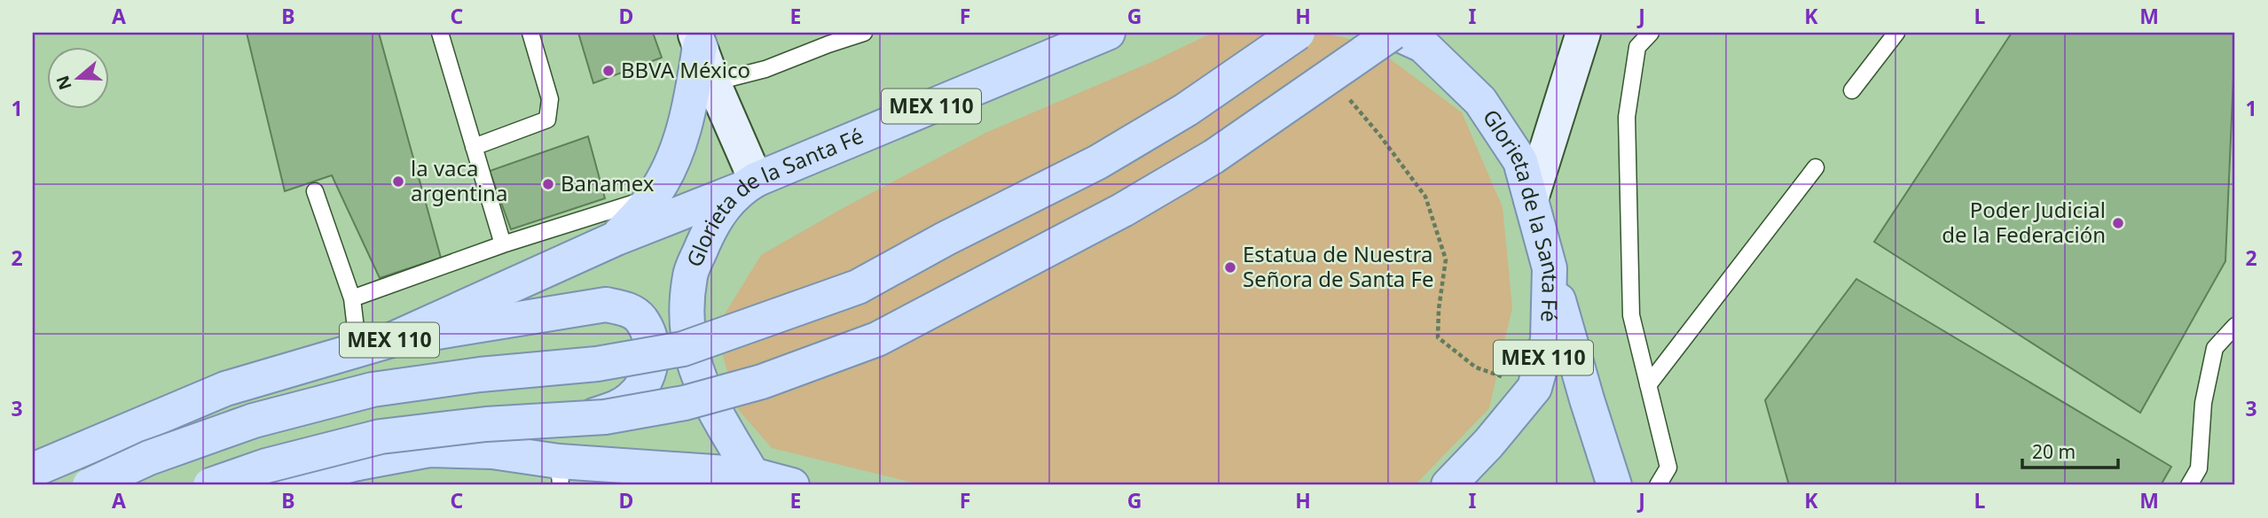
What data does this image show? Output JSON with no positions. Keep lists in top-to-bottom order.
{
  "streets": {
    "main road": ["MEX 110", "Glorieta de la Santa Fé"]
  },
  "crossings": [
    ["MEX 110", "Glorieta de la Santa Fé"]
  ],
  "places": [
    "BBVA México",
    "la vaca argentina",
    "Banamex",
    "Poder Judicial de la Federación",
    "Estatua de Nuestra Señora de Santa Fe"
  ],
  "scale_bar": "20 m",
  "north": "left",
  "grid": {
    "columns": [
      "A",
      "B",
      "C",
      "D",
      "E",
      "F",
      "G",
      "H",
      "I",
      "J",
      "K",
      "L",
      "M"
    ],
    "rows": ["1", "2", "3"]
  }
}
